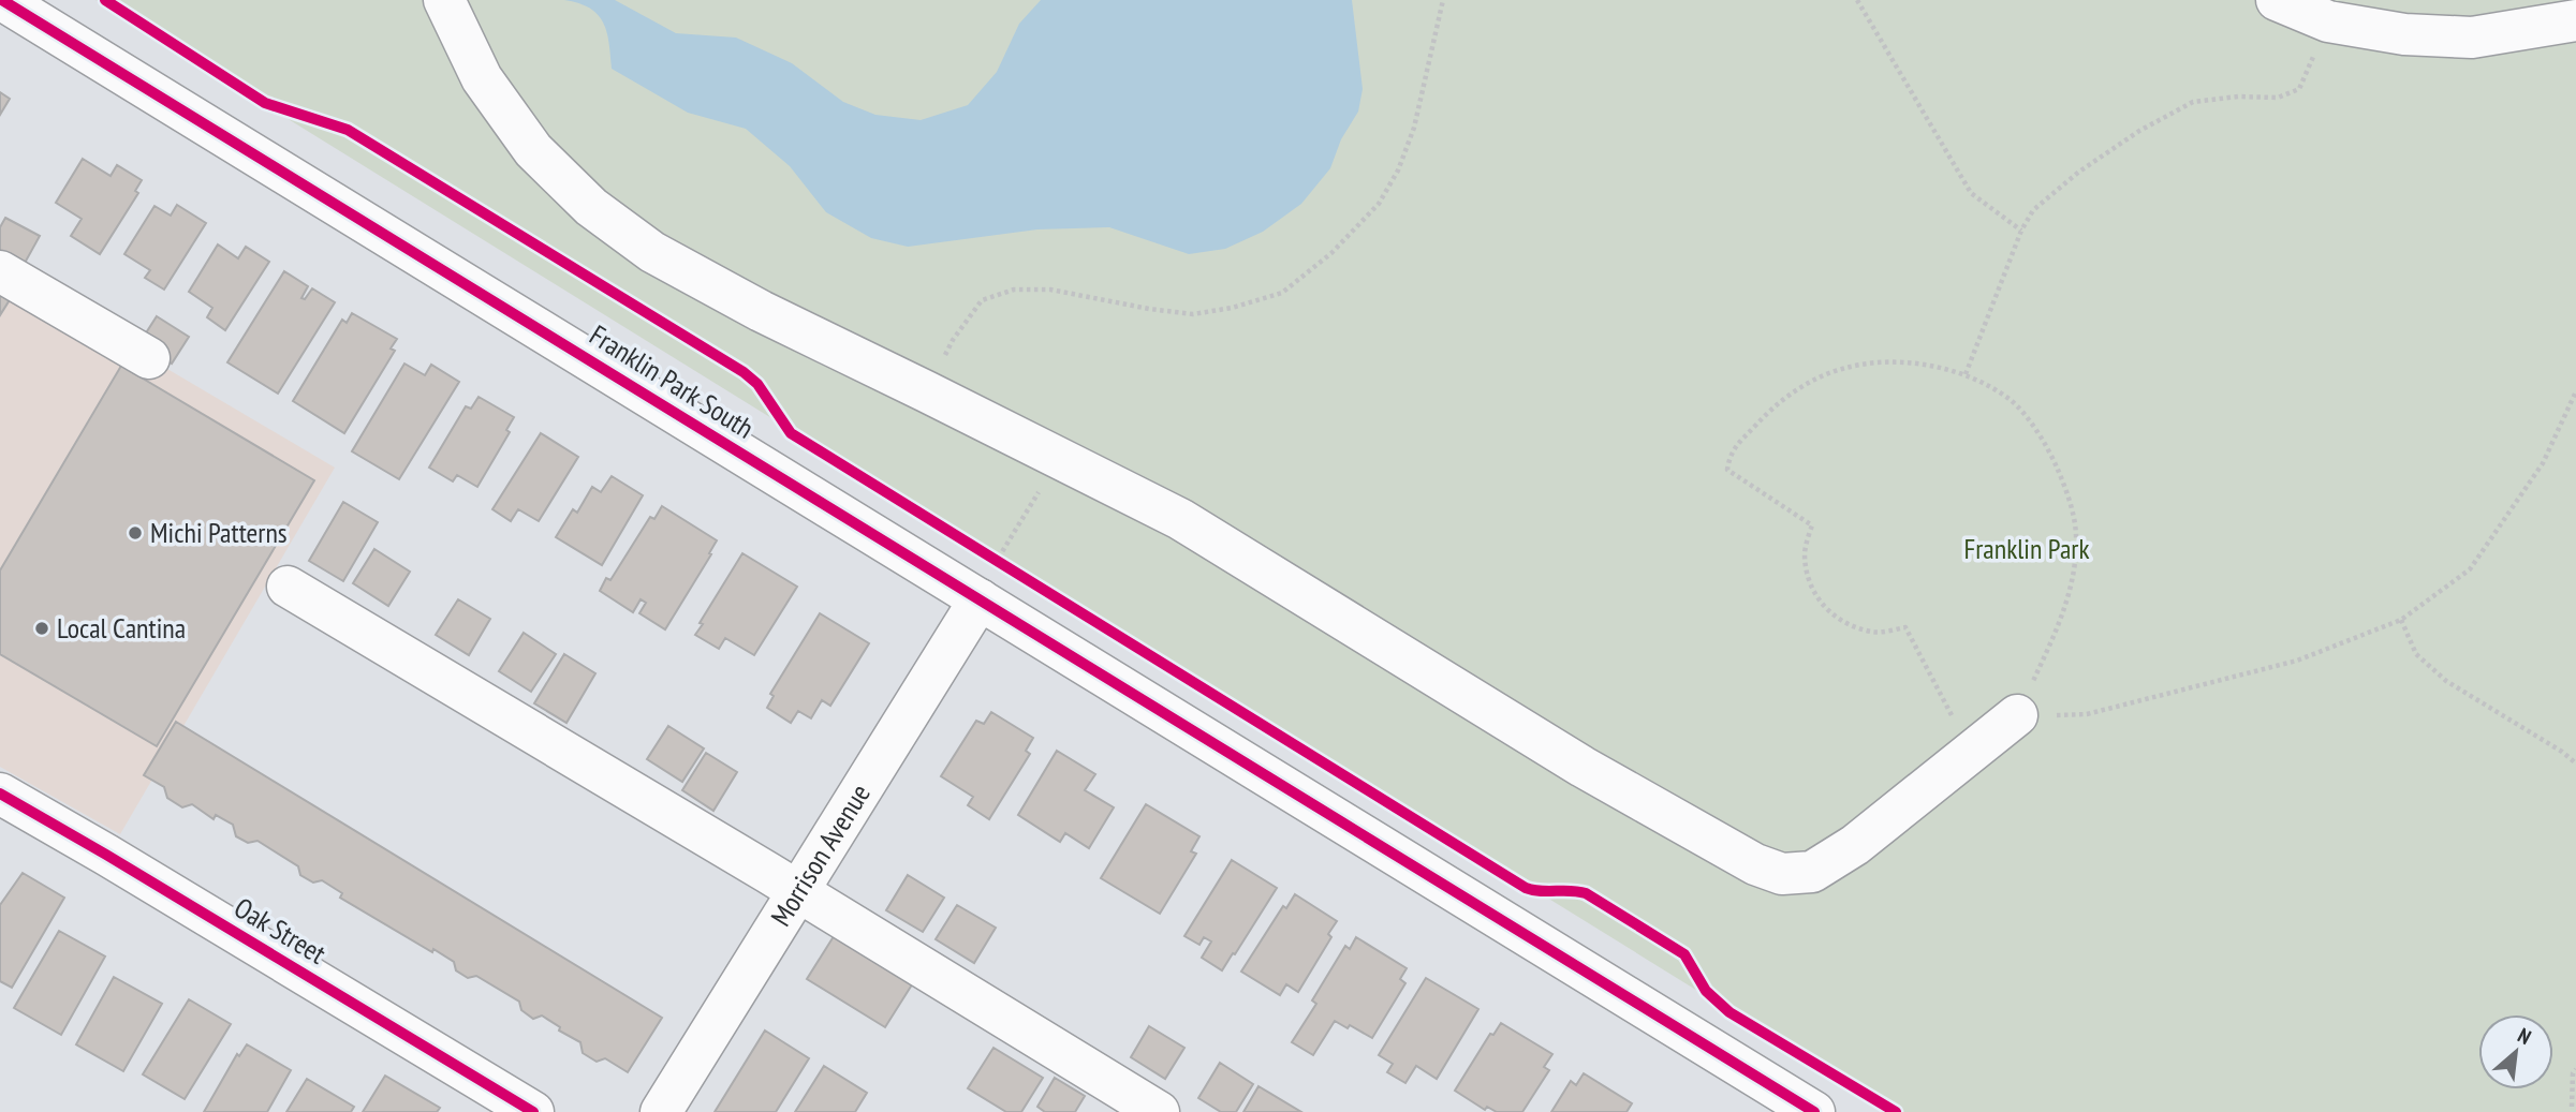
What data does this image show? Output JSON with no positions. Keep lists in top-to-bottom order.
{
  "streets": {
    "street": ["Franklin Park South", "Morrison Avenue", "Oak Street"]
  },
  "crossings": [
    ["Franklin Park South", "Morrison Avenue"]
  ],
  "parks": ["Franklin Park"],
  "places": ["Michi Patterns", "Local Cantina"],
  "north": "top right"
}
